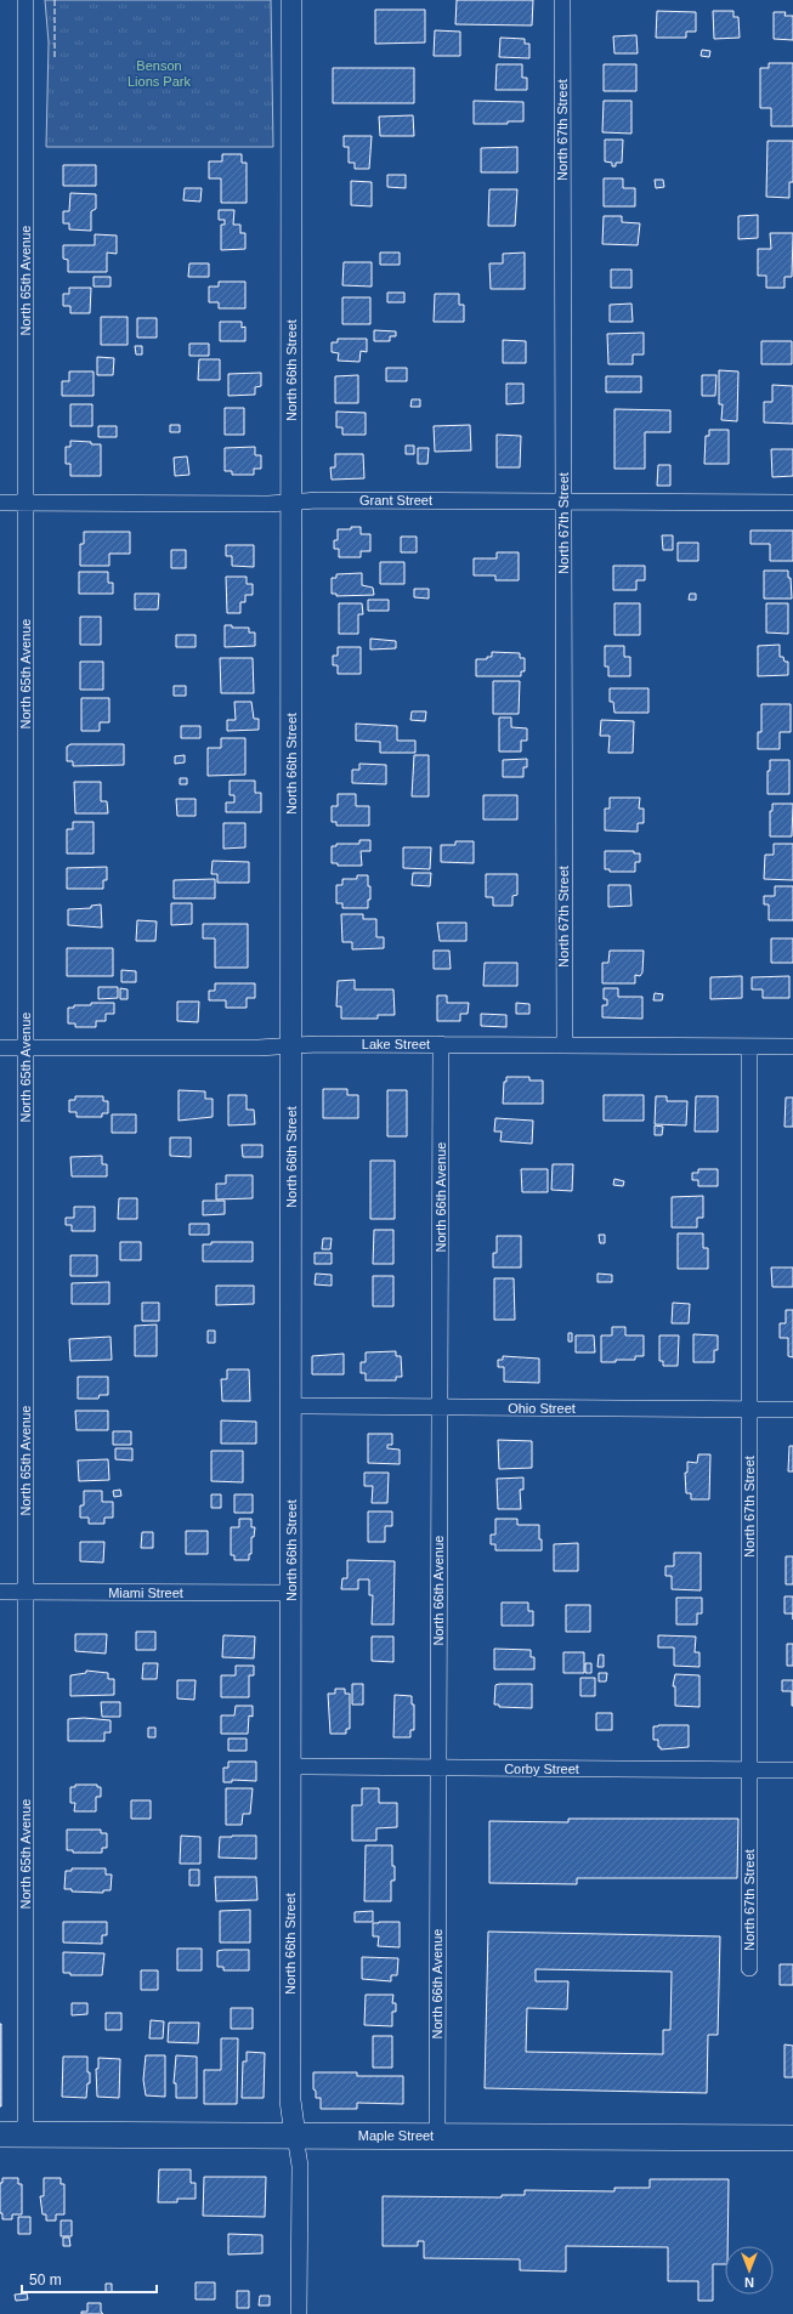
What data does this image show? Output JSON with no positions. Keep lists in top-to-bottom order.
{
  "streets": {
    "main road": ["Maple Street"],
    "street": [
      "North 67th Street",
      "North 65th Avenue",
      "North 66th Street",
      "Grant Street",
      "Lake Street",
      "North 66th Avenue",
      "Ohio Street",
      "Miami Street",
      "Corby Street"
    ]
  },
  "crossings": [
    ["North 67th Street", "Grant Street"],
    ["North 67th Street", "Lake Street"],
    ["North 67th Street", "Ohio Street"],
    ["North 67th Street", "Corby Street"],
    ["North 65th Avenue", "Grant Street"],
    ["North 65th Avenue", "Lake Street"],
    ["North 65th Avenue", "Miami Street"],
    ["North 65th Avenue", "Maple Street"],
    ["North 66th Street", "Grant Street"],
    ["North 66th Street", "Lake Street"],
    ["North 66th Street", "Ohio Street"],
    ["North 66th Street", "Miami Street"],
    ["North 66th Street", "Corby Street"],
    ["North 66th Street", "Maple Street"],
    ["Lake Street", "North 66th Avenue"],
    ["North 66th Avenue", "Ohio Street"],
    ["North 66th Avenue", "Corby Street"],
    ["North 66th Avenue", "Maple Street"]
  ],
  "parks": ["Benson Lions Park"],
  "scale_bar": "50 m",
  "north": "bottom"
}
